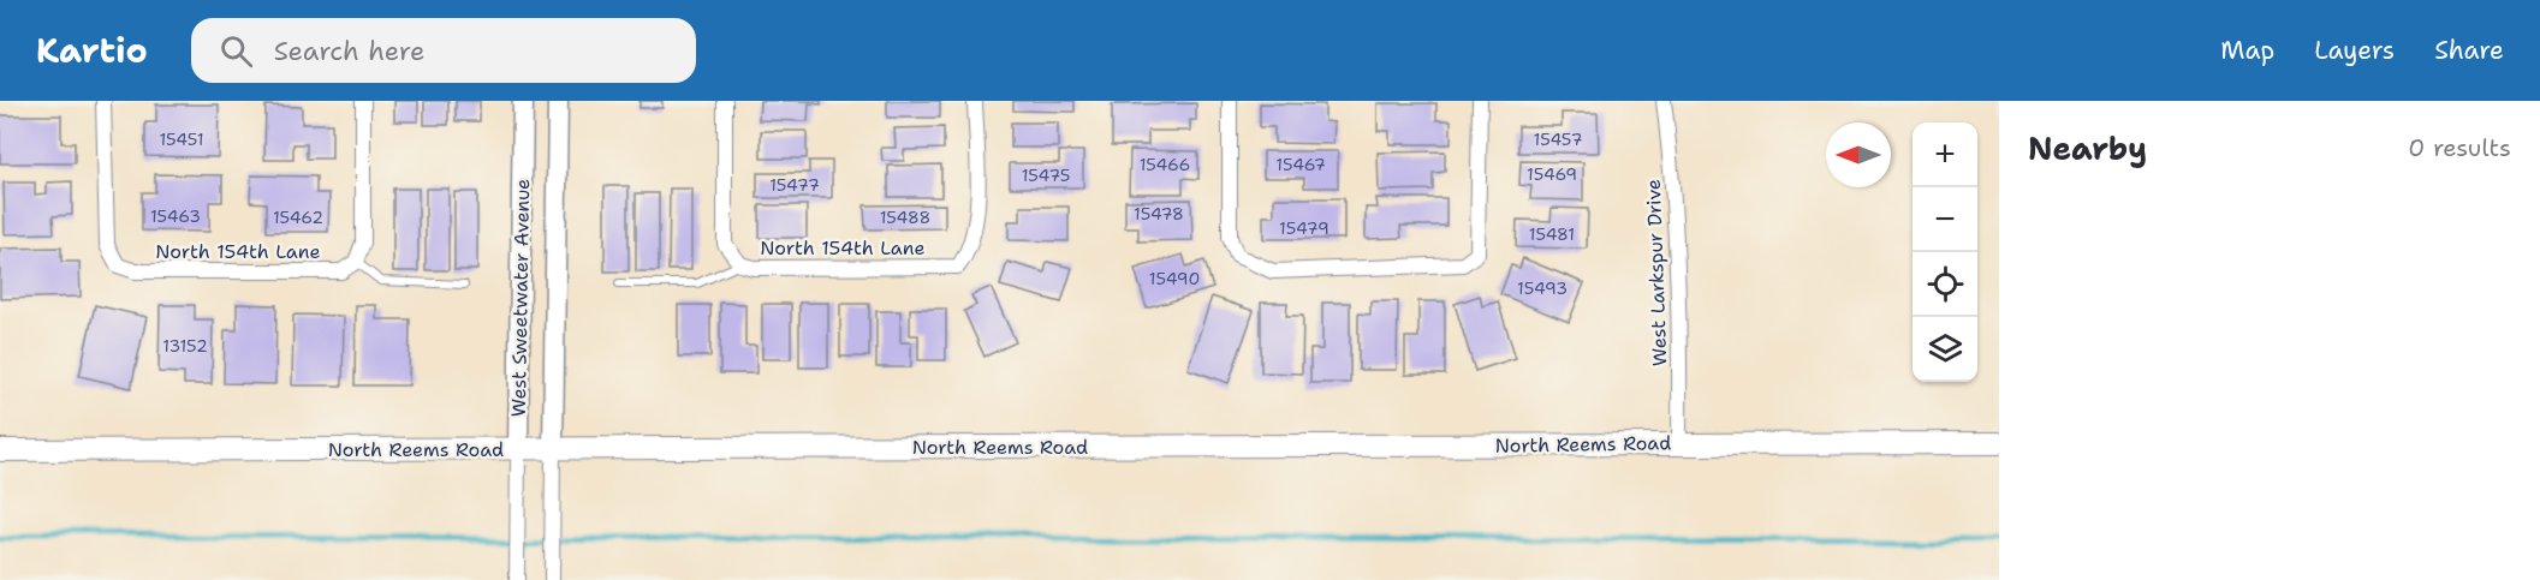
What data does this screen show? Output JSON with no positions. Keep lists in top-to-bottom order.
{
  "streets": {
    "main road": ["North Reems Road"],
    "street": ["North 154th Lane", "West Larkspur Drive", "West Sweetwater Avenue"]
  },
  "crossings": [
    ["West Larkspur Drive", "North Reems Road"],
    ["West Sweetwater Avenue", "North Reems Road"]
  ],
  "house_numbers": [
    "15451",
    "15457",
    "15466",
    "15467",
    "15469",
    "15475",
    "15477",
    "15478",
    "15463",
    "15462",
    "15488",
    "15479",
    "15481",
    "15490",
    "15493",
    "13152"
  ],
  "north": "left",
  "page": {
    "header": "Kartio",
    "search": "Search here",
    "nav": ["Map", "Layers", "Share"],
    "heading": ["Nearby", "0 results"],
    "map_buttons": ["+", "−"]
  }
}
